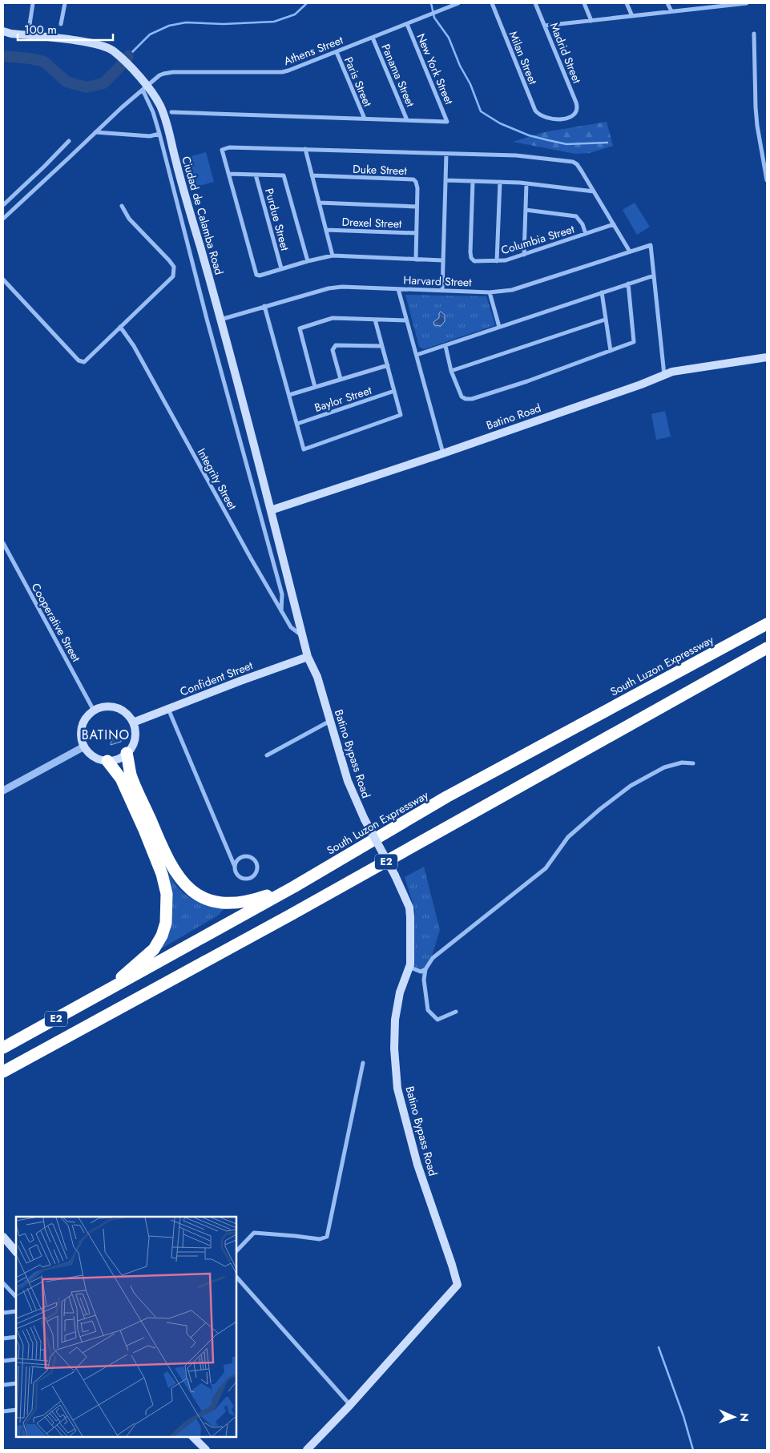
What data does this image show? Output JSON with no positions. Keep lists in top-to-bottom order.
{
  "streets": {
    "highway": ["South Luzon Expressway", "E2"],
    "main road": [
      "Ciudad de Calamba Road",
      "Batino Road",
      "Confident Street",
      "Batino Bypass Road"
    ],
    "street": [
      "Athens Street",
      "Madrid Street",
      "Milan Street",
      "New York Street",
      "Panama Street",
      "Paris Street",
      "Duke Street",
      "Purdue Street",
      "Drexel Street",
      "Columbia Street",
      "Harvard Street",
      "Baylor Street",
      "Integrity Street",
      "Cooperative Street"
    ]
  },
  "crossings": [
    ["Athens Street", "New York Street"],
    ["Athens Street", "Panama Street"],
    ["Athens Street", "Paris Street"],
    ["Athens Street", "Ciudad de Calamba Road"],
    ["Madrid Street", "Milan Street"],
    ["New York Street", "Panama Street"],
    ["Duke Street", "Drexel Street"],
    ["Ciudad de Calamba Road", "Harvard Street"],
    ["Ciudad de Calamba Road", "Batino Road"],
    ["Ciudad de Calamba Road", "Integrity Street"],
    ["Ciudad de Calamba Road", "Batino Bypass Road"],
    ["Integrity Street", "Batino Bypass Road"],
    ["Cooperative Street", "Confident Street"],
    ["Confident Street", "Batino Bypass Road"]
  ],
  "districts": ["BATINO"],
  "scale_bar": "100 m",
  "north": "right"
}
